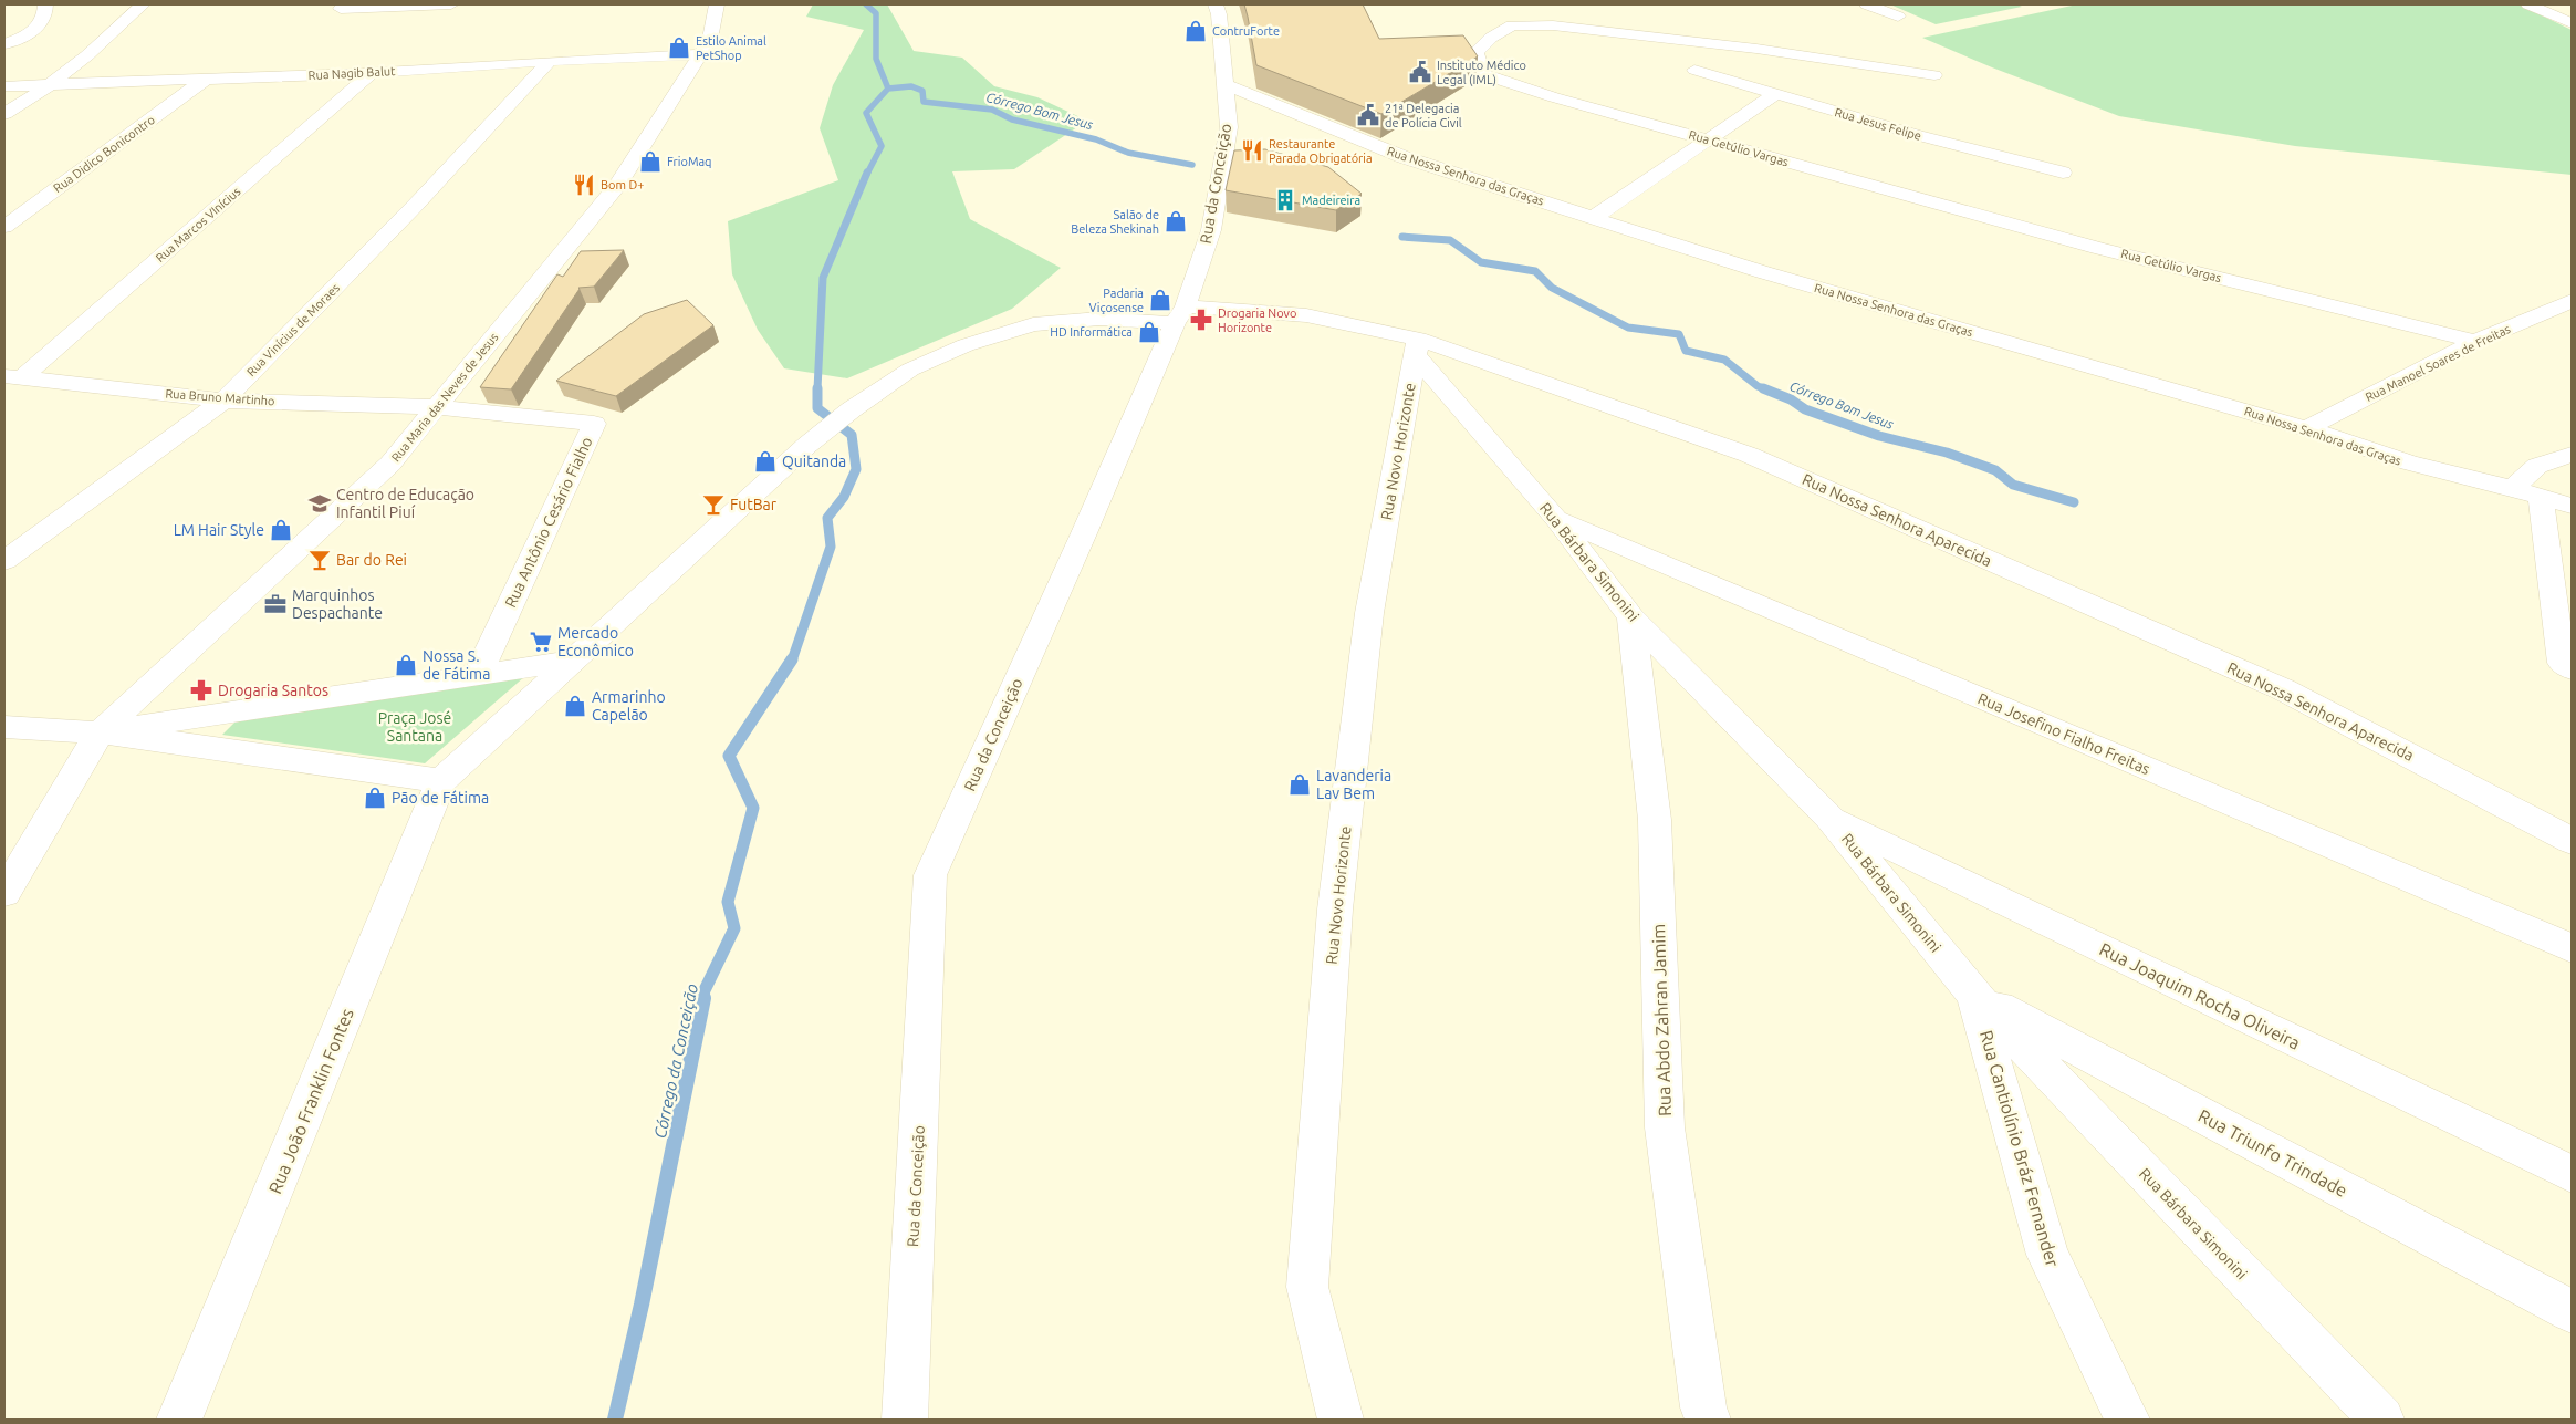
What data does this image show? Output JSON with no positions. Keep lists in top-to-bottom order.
{
  "streets": {
    "street": [
      "Rua Nagib Balut",
      "Rua Jesus Felipe",
      "Rua Getúlio Vargas",
      "Rua Didico Bonicontro",
      "Rua Nossa Senhora das Graças",
      "Rua da Conceição",
      "Rua Marcos VInícius",
      "Rua Vinícius de Moraes",
      "Rua Manoel Soares de Freitas",
      "Rua Bruno Martinho",
      "Rua Maria das Neves de Jesus",
      "Rua Novo Horizonte",
      "Rua Nossa Senhora Aparecida",
      "Rua Antônio Cesário Fialho",
      "Rua Bárbara Simonini",
      "Rua Josefino Fialho Freitas",
      "Rua Joaquim Rocha Oliveira",
      "Rua Abdo Zahran Jamim",
      "Rua João Franklin Fontes",
      "Rua Cantiolínio Bráz Fernander",
      "Rua Triunfo Trindade"
    ]
  },
  "crossings": [
    ["Rua Nagib Balut", "Rua Didico Bonicontro"],
    ["Rua Nagib Balut", "Rua Marcos VInícius"],
    ["Rua Nagib Balut", "Rua Vinícius de Moraes"],
    ["Rua Nagib Balut", "Rua Maria das Neves de Jesus"],
    ["Rua Getúlio Vargas", "Rua Manoel Soares de Freitas"],
    ["Rua Nossa Senhora das Graças", "Rua da Conceição"],
    ["Rua Nossa Senhora das Graças", "Rua Manoel Soares de Freitas"],
    ["Rua da Conceição", "Rua Nossa Senhora Aparecida"],
    ["Rua Marcos VInícius", "Rua Bruno Martinho"],
    ["Rua Vinícius de Moraes", "Rua Bruno Martinho"],
    ["Rua Bruno Martinho", "Rua Maria das Neves de Jesus"],
    ["Rua Bruno Martinho", "Rua Antônio Cesário Fialho"],
    ["Rua Maria das Neves de Jesus", "Rua Antônio Cesário Fialho"],
    ["Rua Novo Horizonte", "Rua Nossa Senhora Aparecida"],
    ["Rua Novo Horizonte", "Rua Bárbara Simonini"],
    ["Rua Nossa Senhora Aparecida", "Rua Bárbara Simonini"],
    ["Rua Nossa Senhora Aparecida", "Rua João Franklin Fontes"],
    ["Rua Bárbara Simonini", "Rua Josefino Fialho Freitas"],
    ["Rua Bárbara Simonini", "Rua Joaquim Rocha Oliveira"],
    ["Rua Bárbara Simonini", "Rua Abdo Zahran Jamim"],
    ["Rua Bárbara Simonini", "Rua Cantiolínio Bráz Fernander"],
    ["Rua Bárbara Simonini", "Rua Triunfo Trindade"],
    ["Rua Cantiolínio Bráz Fernander", "Rua Triunfo Trindade"]
  ],
  "water": ["Córrego Bom Jesus", "Córrego da Conceição"],
  "parks": ["Praça José Santana"],
  "places": {
    "shop": [
      "ContruForte",
      "Estilo Animal PetShop",
      "FrioMaq",
      "Salão de Beleza Shekinah",
      "Padaria Viçosense",
      "HD Informática",
      "Quitanda",
      "LM Hair Style",
      "Nossa S. de Fátima",
      "Armarinho Capelão",
      "Lavanderia Lav Bem",
      "Pão de Fátima"
    ],
    "public building": ["Instituto Médico Legal (IML)", "21ª Delegacia de Polícia Civil"],
    "restaurant": ["Restaurante Parada Obrigatória", "Bom D+"],
    "building": ["Madeireira"],
    "pharmacy": ["Drogaria Novo Horizonte", "Drogaria Santos"],
    "school or university": ["Centro de Educação Infantil Piuí"],
    "bar": ["FutBar", "Bar do Rei"],
    "office": ["Marquinhos Despachante"],
    "supermarket": ["Mercado Econômico"]
  }
}
